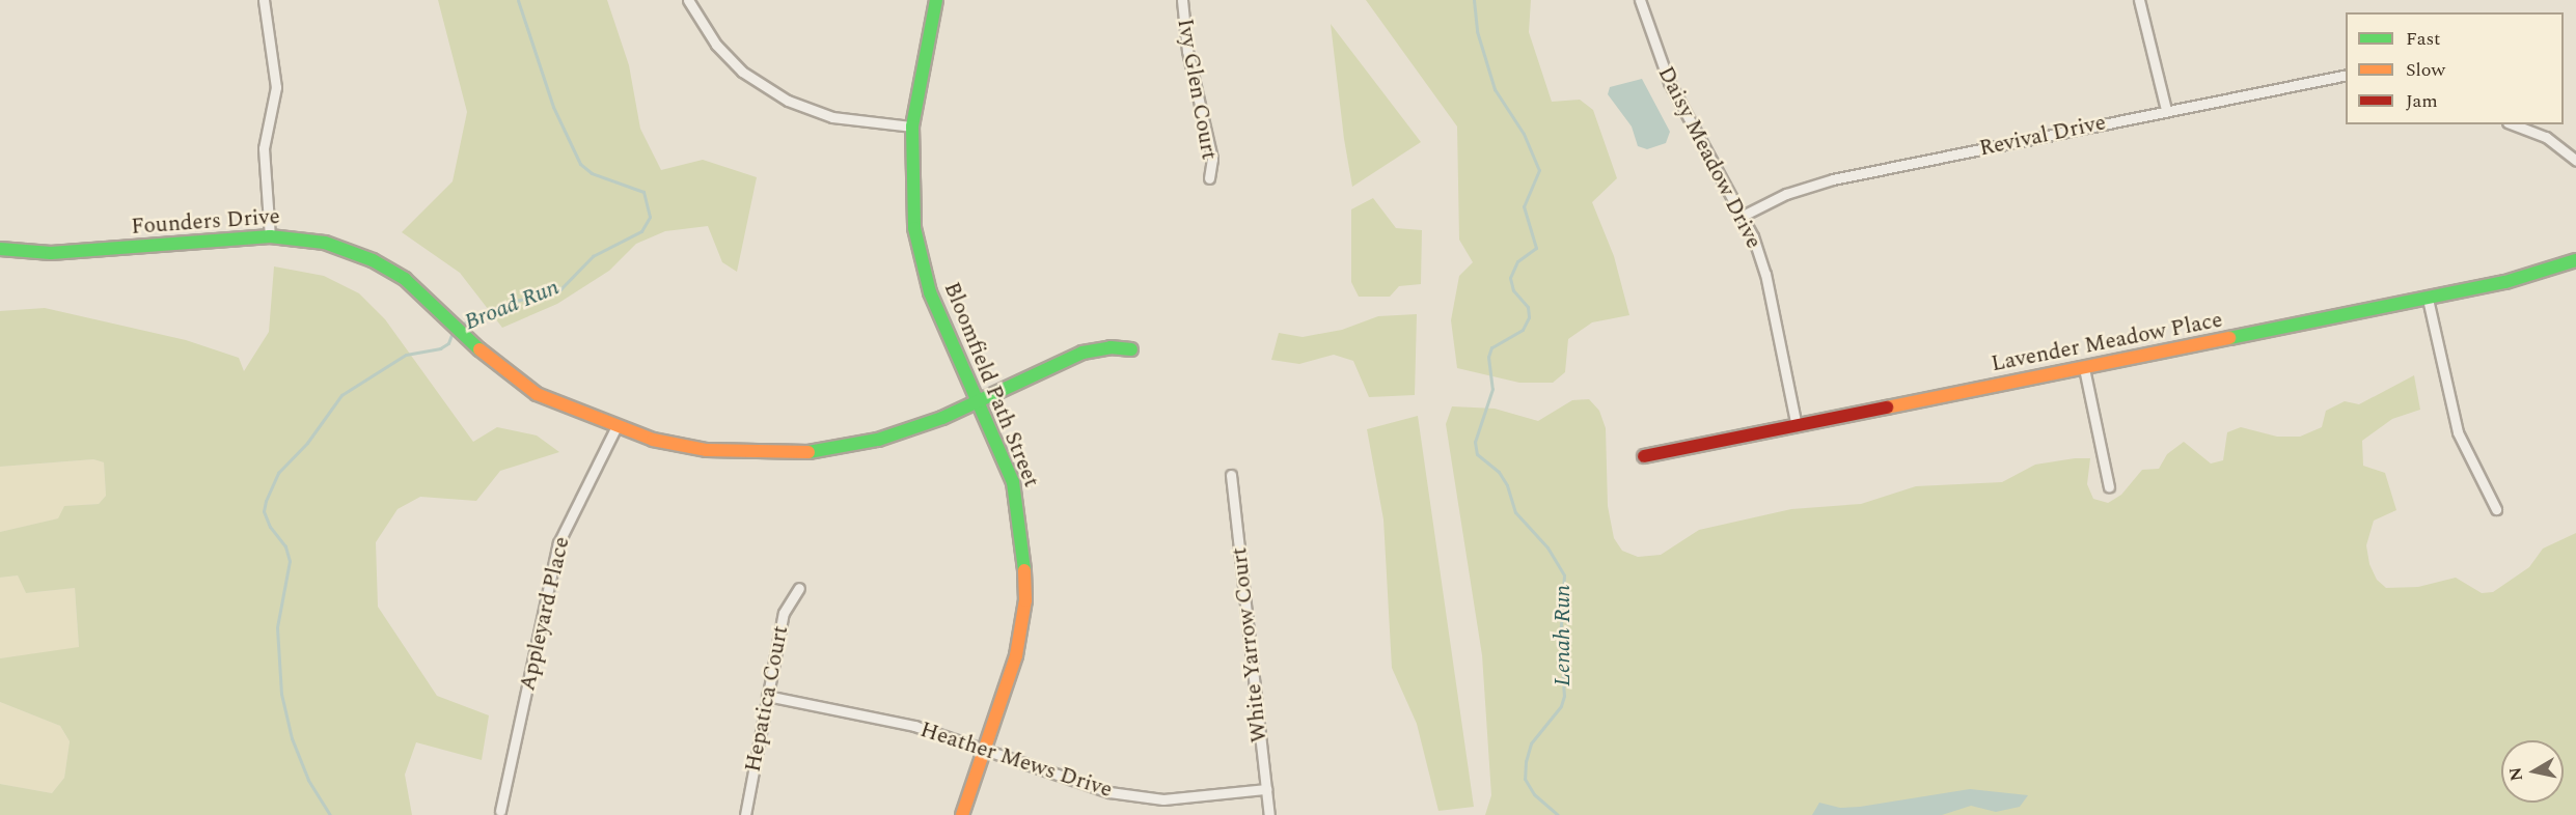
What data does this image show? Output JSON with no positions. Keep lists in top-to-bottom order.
{
  "streets": {
    "street": [
      "Ivy Glen Court",
      "Revival Drive",
      "Daisy Meadow Drive",
      "Founders Drive",
      "Lavender Meadow Place",
      "Bloomfield Path Street",
      "Appleyard Place",
      "White Yarrow Court",
      "Hepatica Court",
      "Heather Mews Drive"
    ]
  },
  "crossings": [
    ["Revival Drive", "Daisy Meadow Drive"],
    ["Daisy Meadow Drive", "Lavender Meadow Place"],
    ["Founders Drive", "Bloomfield Path Street"],
    ["Founders Drive", "Appleyard Place"],
    ["Bloomfield Path Street", "Heather Mews Drive"],
    ["White Yarrow Court", "Heather Mews Drive"],
    ["Hepatica Court", "Heather Mews Drive"]
  ],
  "water": ["Broad Run", "Lenah Run"],
  "legend": ["Fast", "Slow", "Jam"],
  "north": "left"
}
